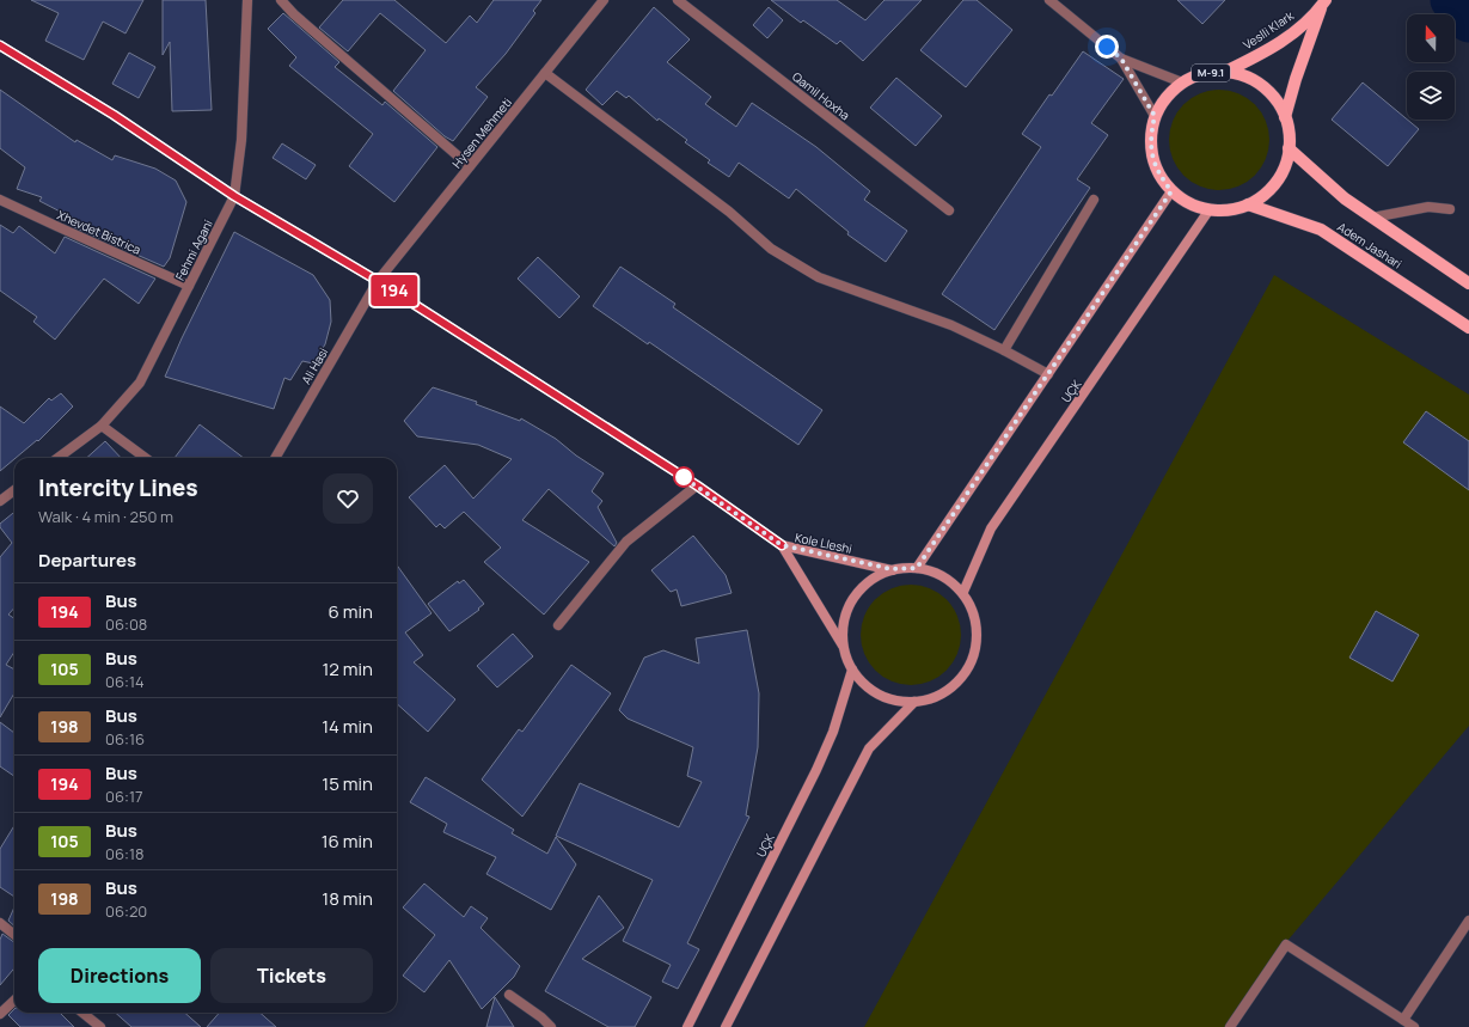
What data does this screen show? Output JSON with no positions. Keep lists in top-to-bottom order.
{
  "streets": {
    "main road": ["Veslli Klark", "M-9.1", "Adem Jashari"],
    "street": [
      "Qamil Hoxha",
      "Hysen Mehmeti",
      "Xhevdet Bistrica",
      "Fehmi Agani",
      "Ali Hasi",
      "UÇK",
      "Kole Lleshi"
    ]
  },
  "crossings": [
    ["Veslli Klark", "M-9.1"],
    ["Veslli Klark", "Adem Jashari"],
    ["Veslli Klark", "UÇK"],
    ["M-9.1", "Adem Jashari"],
    ["M-9.1", "UÇK"],
    ["Hysen Mehmeti", "Ali Hasi"],
    ["Xhevdet Bistrica", "Fehmi Agani"],
    ["Adem Jashari", "UÇK"],
    ["UÇK", "Kole Lleshi"]
  ],
  "lines": ["bus line 194"],
  "north": "top",
  "page": {
    "on_map": "194",
    "heading": [
      ["Intercity Lines", "Walk · 4 min · 250 m"],
      "Departures"
    ],
    "list": [
      {
        "mark": "194",
        "name": "Bus",
        "note": "06:08",
        "value": "6 min"
      },
      {
        "mark": "105",
        "name": "Bus",
        "note": "06:14",
        "value": "12 min"
      },
      {
        "mark": "198",
        "name": "Bus",
        "note": "06:16",
        "value": "14 min"
      },
      {
        "mark": "194",
        "name": "Bus",
        "note": "06:17",
        "value": "15 min"
      },
      {
        "mark": "105",
        "name": "Bus",
        "note": "06:18",
        "value": "16 min"
      },
      {
        "mark": "198",
        "name": "Bus",
        "note": "06:20",
        "value": "18 min"
      }
    ],
    "buttons": ["Directions", "Tickets"]
  }
}
